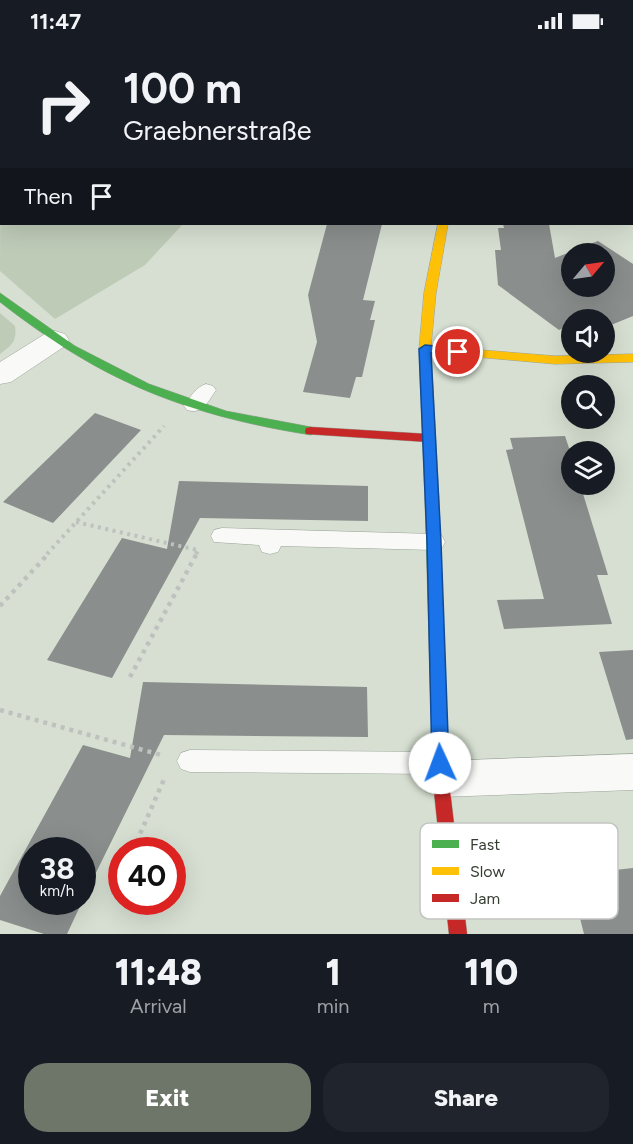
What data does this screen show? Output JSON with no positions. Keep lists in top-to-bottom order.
{
  "legend": ["Fast", "Slow", "Jam"],
  "north": "top right",
  "page": {
    "status": "11:47",
    "turn": ["100 m", "Graebnerstraße"],
    "then": "Then",
    "speed": "38 km/h",
    "limit": "40",
    "eta": [
      "11:48",
      "Arrival",
      "1",
      "min",
      "110",
      "m"
    ],
    "buttons": ["Exit", "Share"]
  }
}
